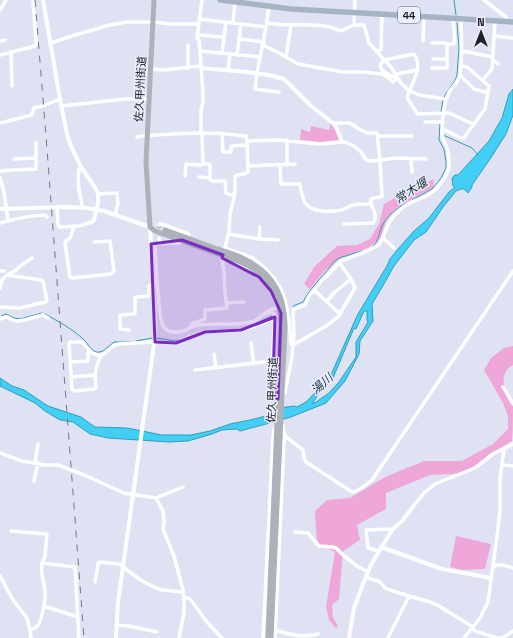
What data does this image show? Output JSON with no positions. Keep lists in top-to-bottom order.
{
  "streets": {
    "main road": ["44", "佐久甲州街道"]
  },
  "water": ["常木堰", "湯川"],
  "north": "top"
}
